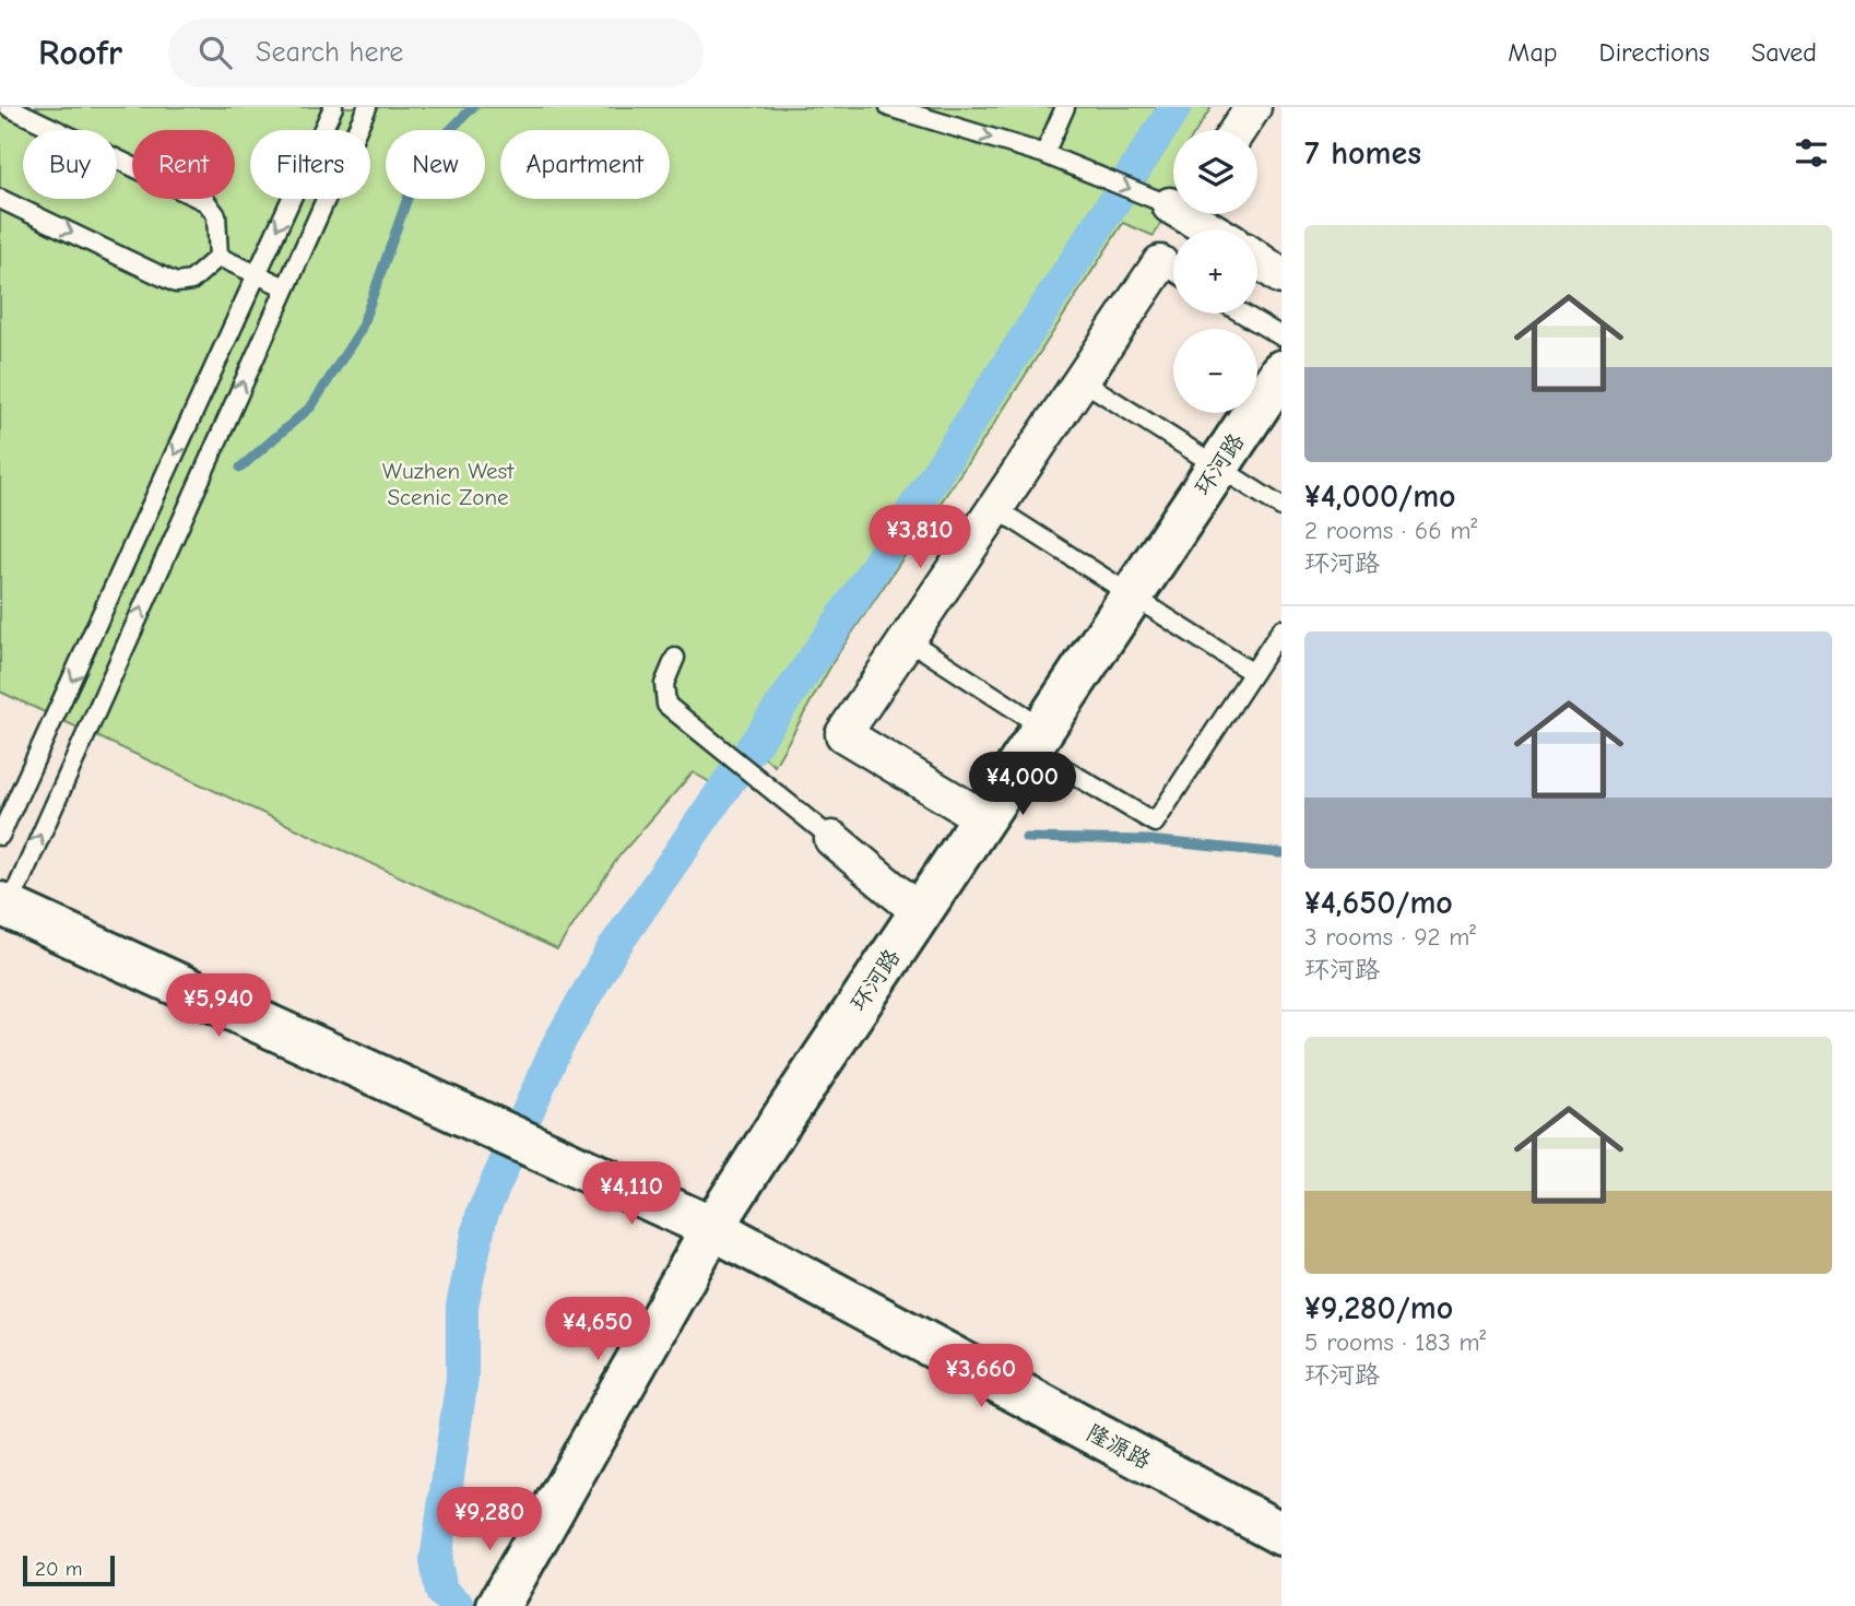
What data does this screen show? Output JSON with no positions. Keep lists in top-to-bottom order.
{
  "streets": {
    "street": ["环河路", "隆源路"]
  },
  "crossings": [
    ["环河路", "隆源路"]
  ],
  "parks": ["Wuzhen West Scenic Zone"],
  "scale_bar": "20 m",
  "page": {
    "header": "Roofr",
    "search": "Search here",
    "nav": ["Map", "Directions", "Saved"],
    "heading": "7 homes",
    "map_buttons": ["+", "−"],
    "chip": [
      "Buy",
      "Rent",
      "Filters",
      "New",
      "Apartment"
    ],
    "list": [
      {
        "name": "¥4,000/mo",
        "note": "2 rooms · 66 m² · 环河路"
      },
      {
        "name": "¥4,650/mo",
        "note": "3 rooms · 92 m² · 环河路"
      },
      {
        "name": "¥9,280/mo",
        "note": "5 rooms · 183 m² · 环河路"
      }
    ],
    "price": [
      "¥3,810",
      "¥4,000",
      "¥5,940",
      "¥4,110",
      "¥4,650",
      "¥3,660",
      "¥9,280"
    ],
    "scale": "20 m"
  }
}
